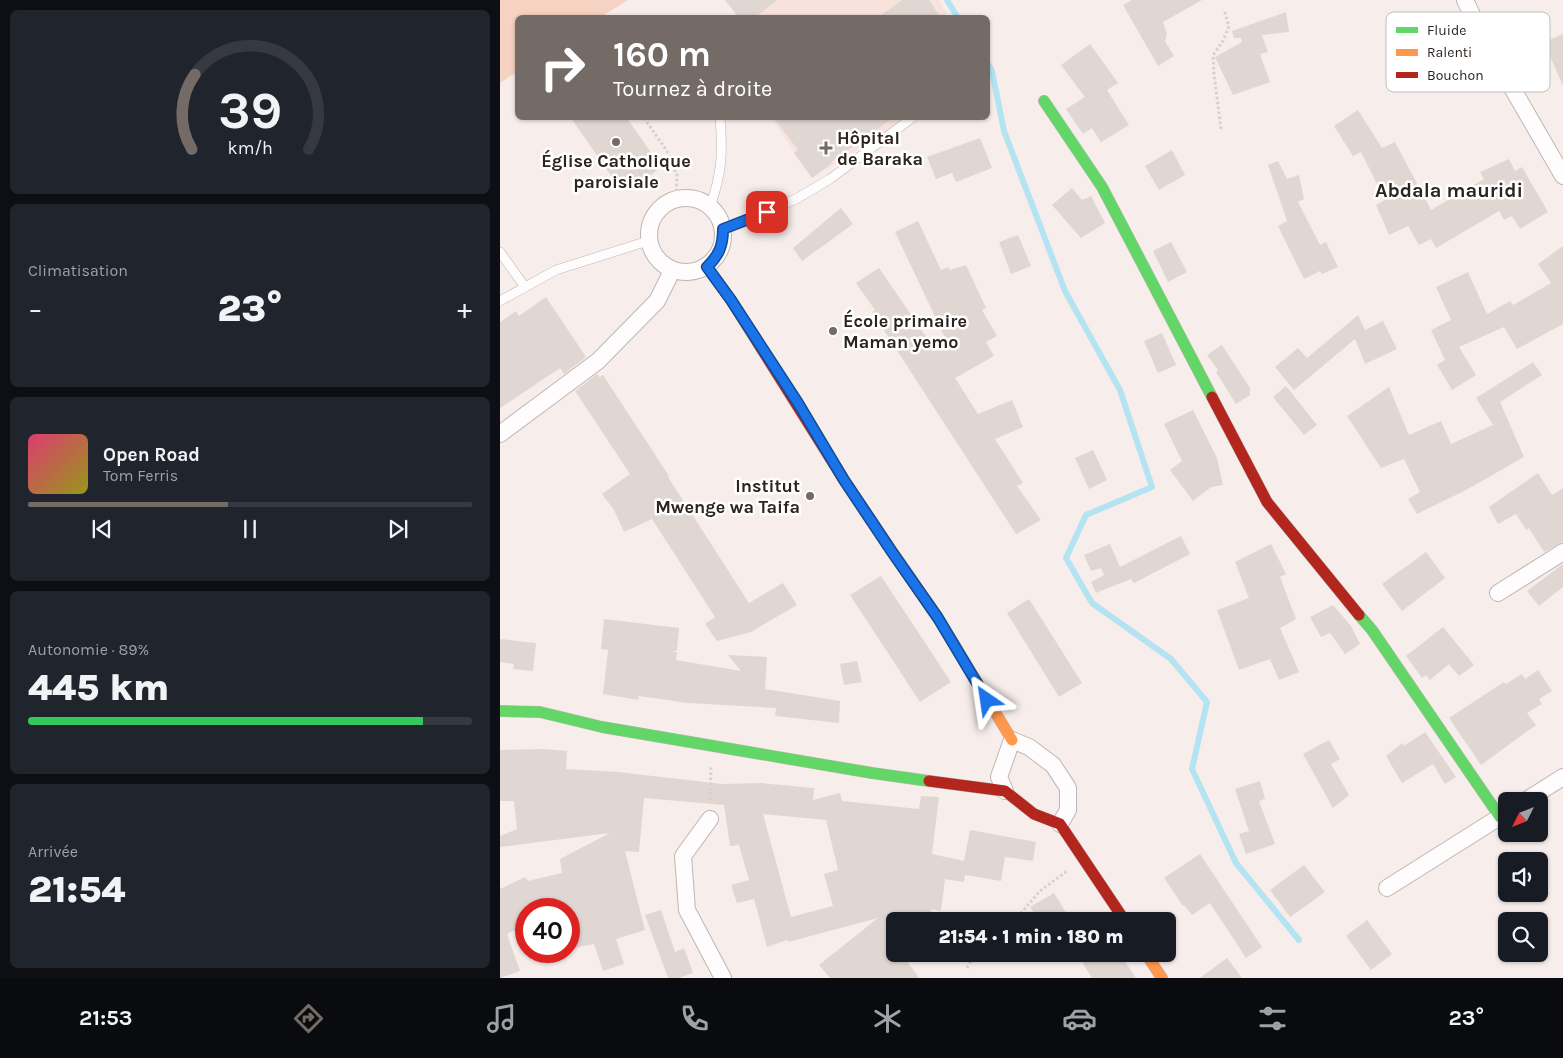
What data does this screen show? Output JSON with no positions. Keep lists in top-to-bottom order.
{
  "districts": ["Abdala mauridi"],
  "places": {
    "other": ["Église Catholique paroisiale", "École primaire Maman yemo", "Institut Mwenge wa Taifa"],
    "health": ["Hôpital de Baraka"]
  },
  "legend": ["Fluide", "Ralenti", "Bouchon"],
  "north": "bottom left",
  "page": {
    "turn": ["160 m", "Tournez à droite"],
    "tile": [
      "Climatisation",
      ["Autonomie · 89%", "445 km"],
      ["Arrivée", "21:54"]
    ],
    "heat": ["−", "23°", "+"],
    "song": ["Open Road", "Tom Ferris"],
    "limit": "40",
    "trip": "21:54 · 1 min · 180 m",
    "tabs": ["21:53", "23°"],
    "gauge": ["39", "km/h"]
  }
}
